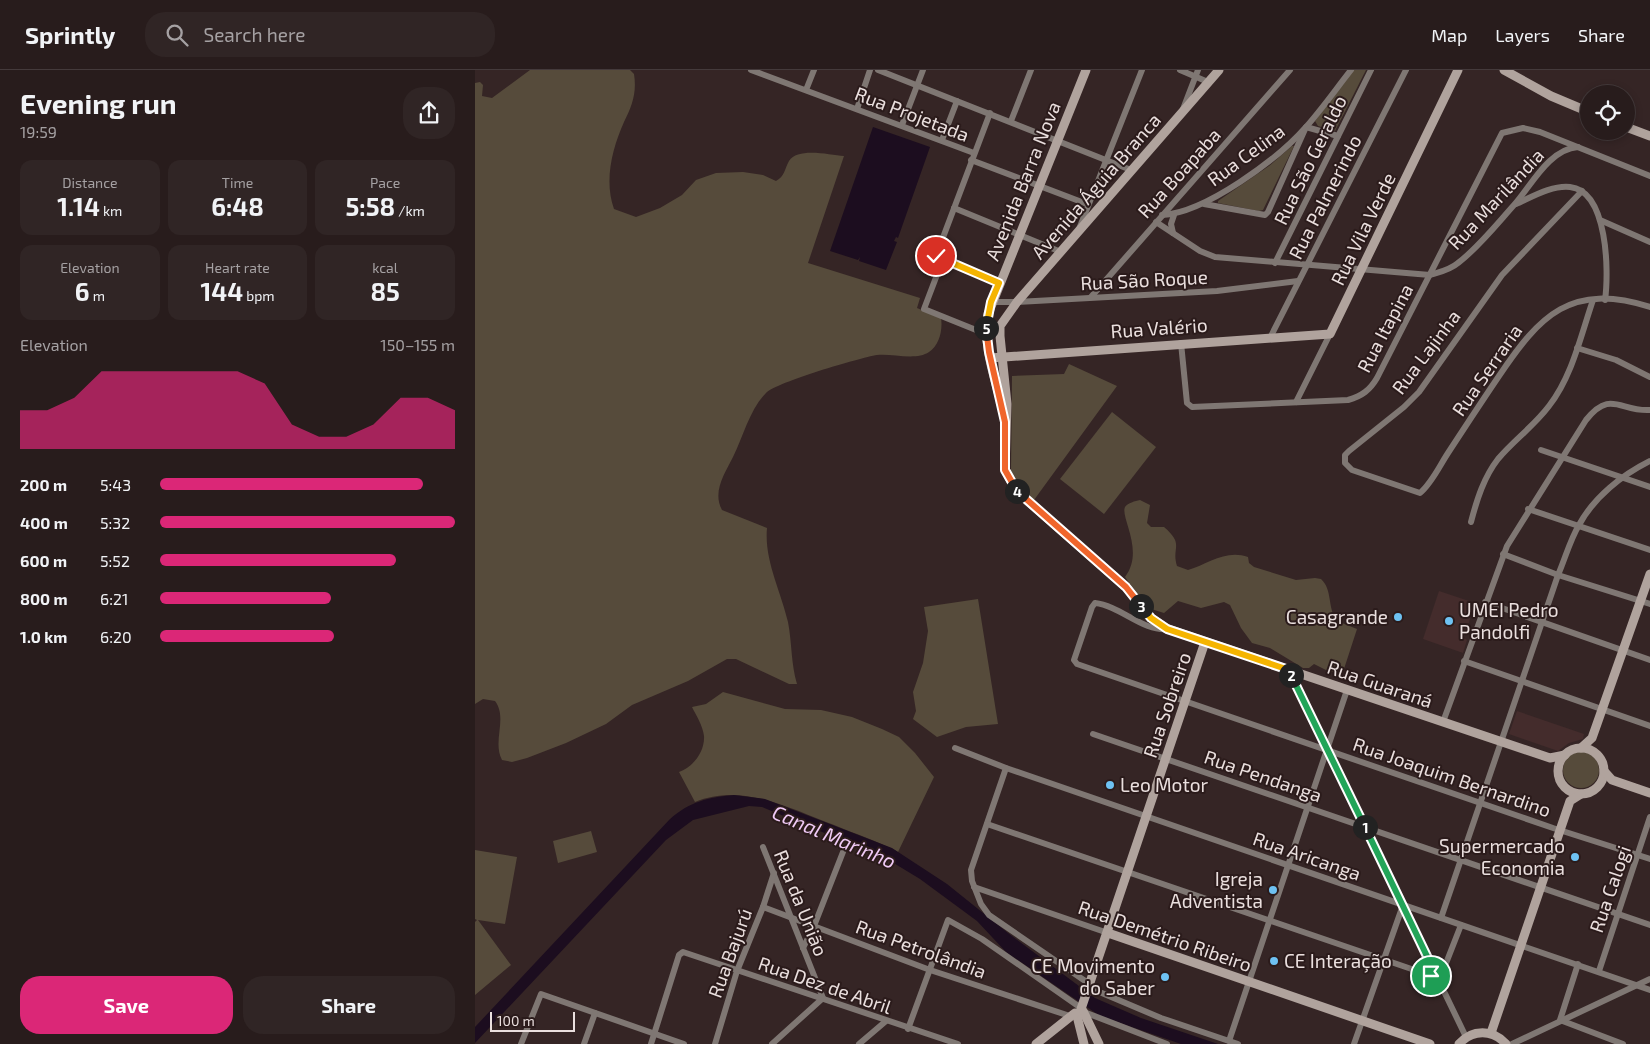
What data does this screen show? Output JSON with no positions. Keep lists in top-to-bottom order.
{
  "streets": {
    "street": [
      "Rua Projetada",
      "Rua Celina",
      "Rua São Geraldo",
      "Rua Boapaba",
      "Avenida Barra Nova",
      "Avenida Águia Branca",
      "Rua Palmerindo",
      "Rua Marilândia",
      "Rua Vila Verde",
      "Rua São Roque",
      "Rua Valério",
      "Rua Itapina",
      "Rua Lajinha",
      "Rua Serraria",
      "Rua Guaraná",
      "Rua Sobreiro",
      "Rua Pendanga",
      "Rua Joaquim Bernardino",
      "Rua Aricanga",
      "Rua Calogi",
      "Rua da União",
      "Rua Demétrio Ribeiro",
      "Rua Petrolândia",
      "Rua Bajurú",
      "Rua Dez de Abril"
    ]
  },
  "crossings": [
    ["Rua Celina", "Rua Boapaba"],
    ["Rua São Geraldo", "Rua Marilândia"],
    ["Rua Boapaba", "Rua Marilândia"],
    ["Rua Boapaba", "Rua São Roque"],
    ["Avenida Barra Nova", "Rua São Roque"],
    ["Avenida Barra Nova", "Rua Guaraná"],
    ["Avenida Águia Branca", "Rua São Roque"],
    ["Avenida Águia Branca", "Rua Guaraná"],
    ["Rua Palmerindo", "Rua Marilândia"],
    ["Rua Palmerindo", "Rua São Roque"],
    ["Rua Palmerindo", "Rua Valério"],
    ["Rua Marilândia", "Rua Vila Verde"],
    ["Rua Marilândia", "Rua Itapina"],
    ["Rua Vila Verde", "Rua Valério"],
    ["Rua Vila Verde", "Rua Itapina"],
    ["Rua Valério", "Rua Itapina"],
    ["Rua Valério", "Rua Guaraná"],
    ["Rua Lajinha", "Rua Serraria"],
    ["Rua Guaraná", "Rua Sobreiro"],
    ["Rua Guaraná", "Rua Joaquim Bernardino"],
    ["Rua Sobreiro", "Rua Pendanga"],
    ["Rua Sobreiro", "Rua Joaquim Bernardino"],
    ["Rua Sobreiro", "Rua Aricanga"],
    ["Rua Sobreiro", "Rua Demétrio Ribeiro"],
    ["Rua Sobreiro", "Rua Petrolândia"],
    ["Rua Pendanga", "Rua Calogi"],
    ["Rua Joaquim Bernardino", "Rua Calogi"],
    ["Rua Aricanga", "Rua Calogi"],
    ["Rua da União", "Rua Petrolândia"],
    ["Rua da União", "Rua Bajurú"],
    ["Rua da União", "Rua Dez de Abril"],
    ["Rua Petrolândia", "Rua Bajurú"],
    ["Rua Bajurú", "Rua Dez de Abril"]
  ],
  "water": ["Canal Marinho"],
  "places": [
    "Casagrande",
    "UMEI Pedro Pandolfi",
    "Leo Motor",
    "Supermercado Economia",
    "Igreja Adventista",
    "CE Interação",
    "CE Movimento do Saber"
  ],
  "scale_bar": "100 m",
  "page": {
    "header": "Sprintly",
    "search": "Search here",
    "nav": ["Map", "Layers", "Share"],
    "heading": ["Evening run", "19:59"],
    "stats": [
      ["Distance", "1.14 km"],
      ["Time", "6:48"],
      ["Pace", "5:58 /km"],
      ["Elevation", "6 m"],
      ["Heart rate", "144 bpm"],
      ["kcal", "85"]
    ],
    "pins": [
      "5",
      "4",
      "3",
      "2",
      "1"
    ],
    "chart": ["Elevation", "150–155 m"],
    "list": [
      {
        "name": "200 m",
        "note": "5:43"
      },
      {
        "name": "400 m",
        "note": "5:32"
      },
      {
        "name": "600 m",
        "note": "5:52"
      },
      {
        "name": "800 m",
        "note": "6:21"
      },
      {
        "name": "1.0 km",
        "note": "6:20"
      }
    ],
    "buttons": ["Save", "Share"],
    "scale": "100 m"
  }
}
